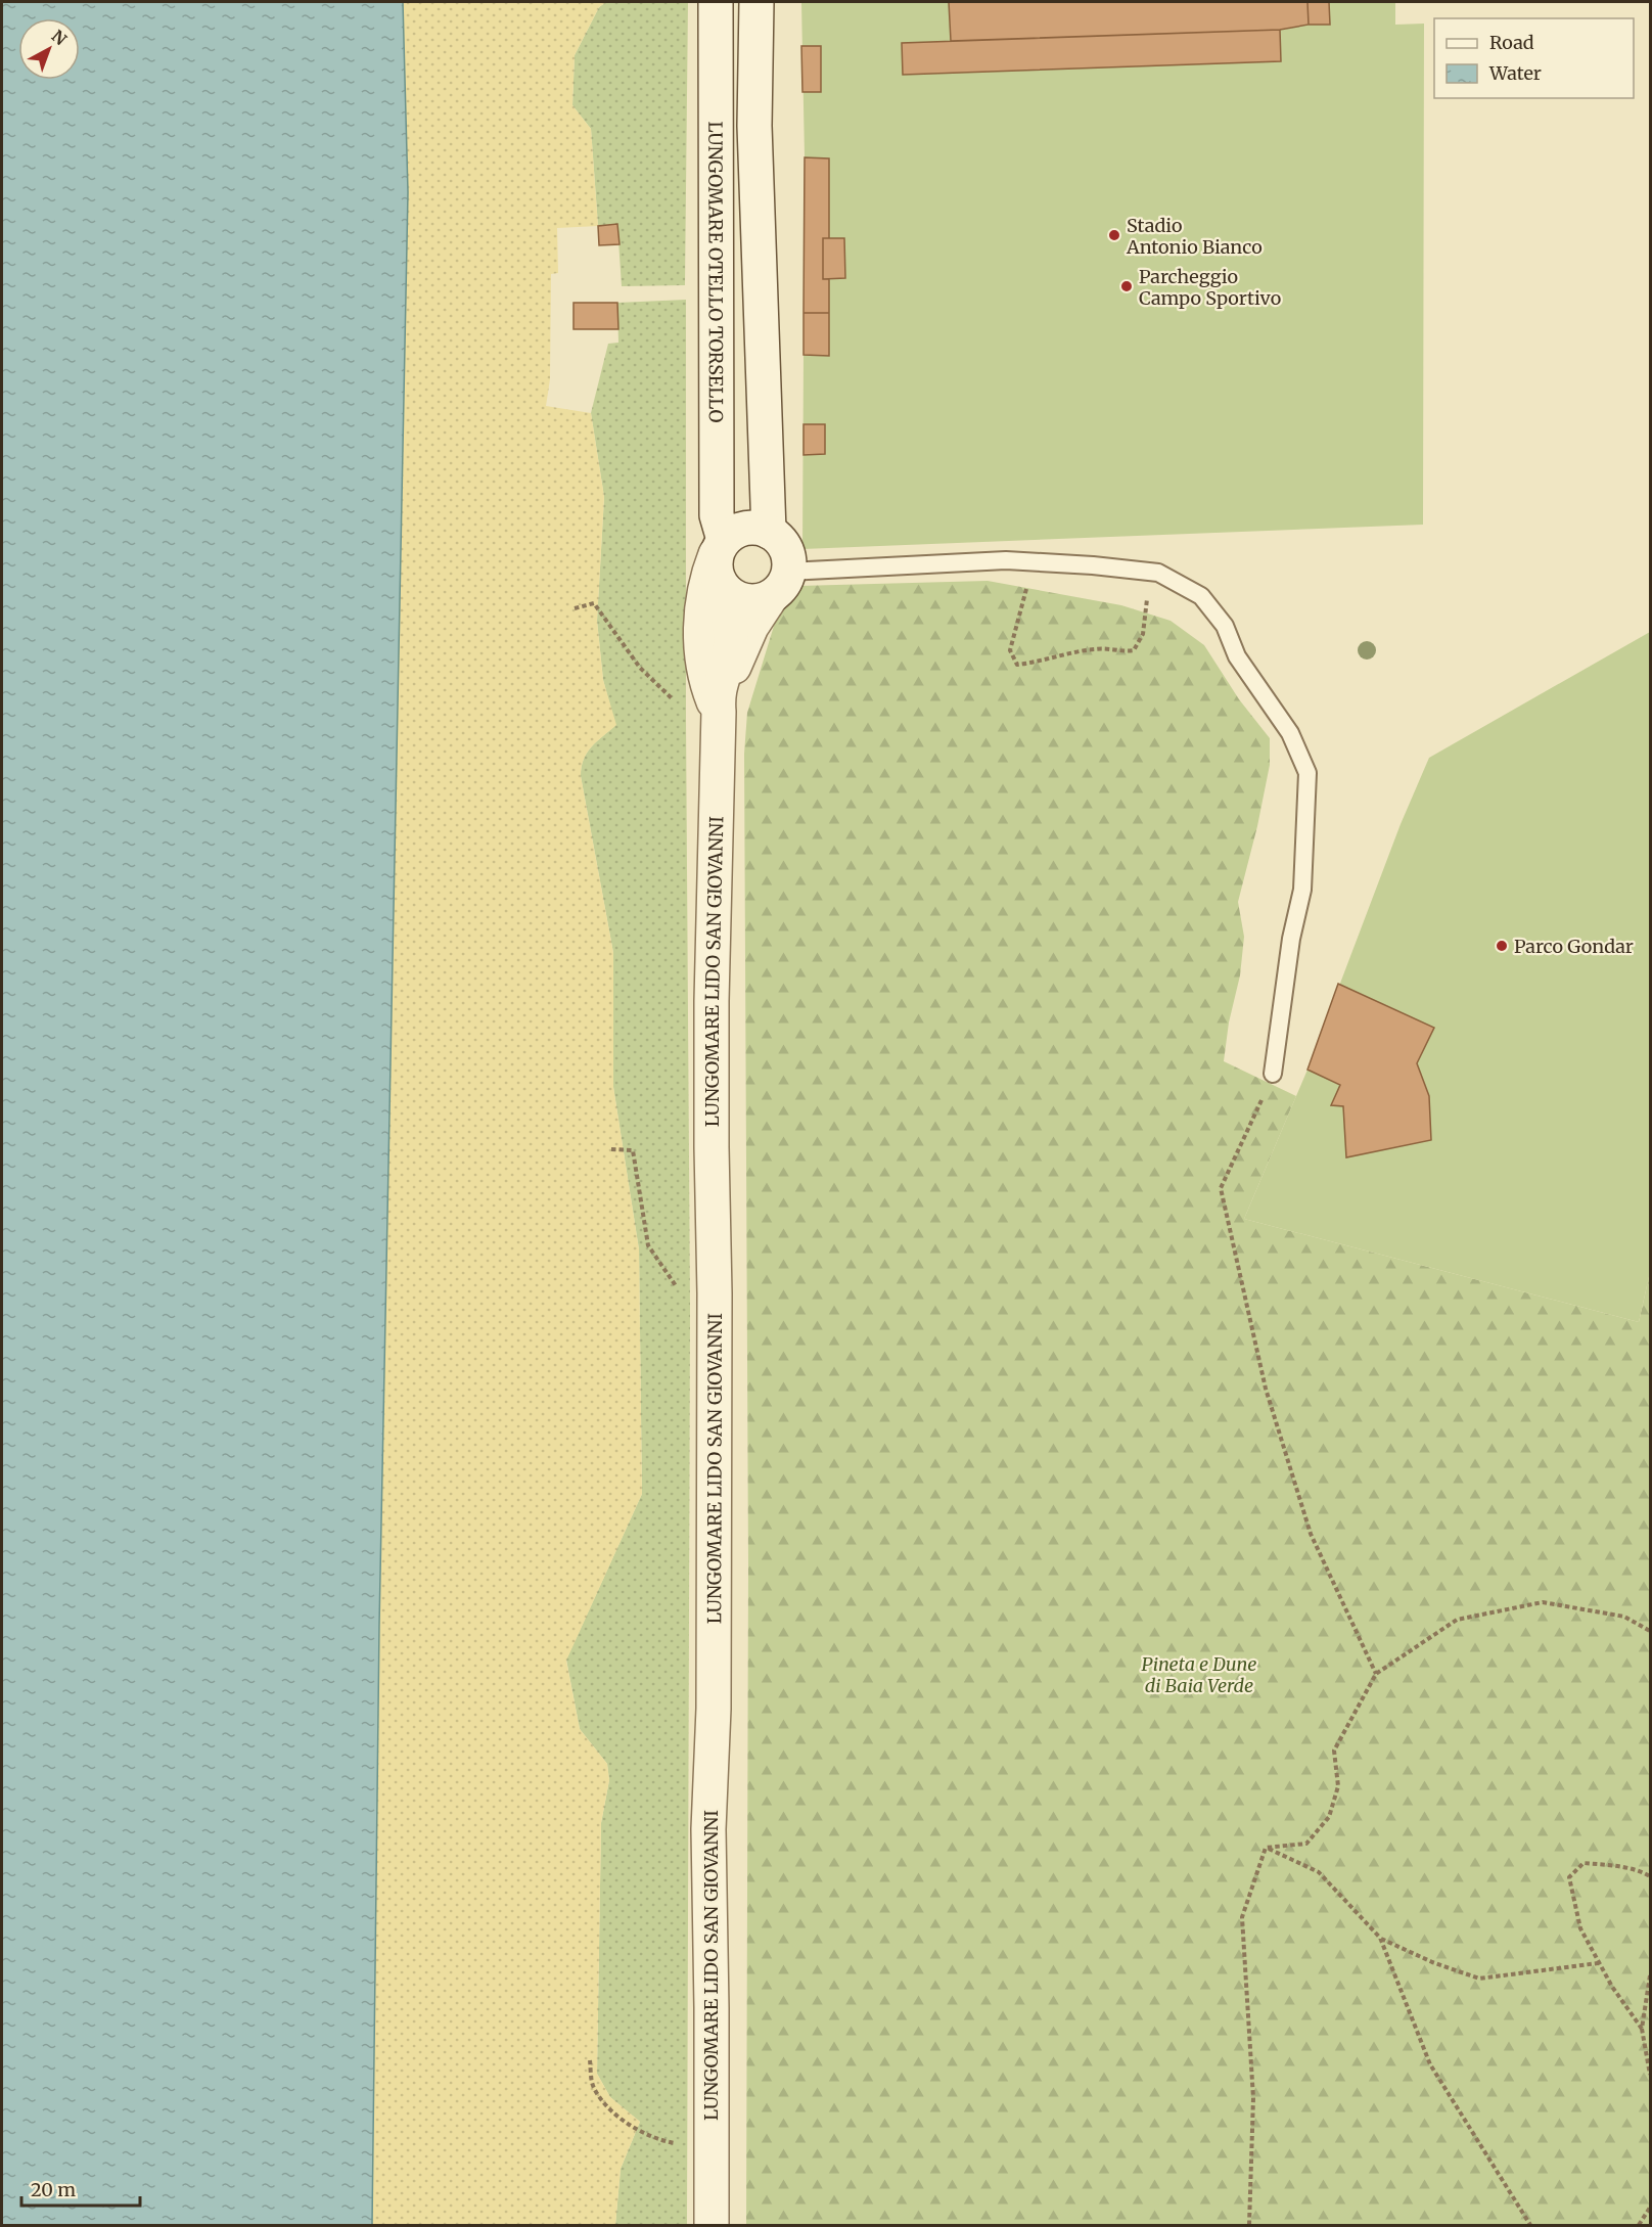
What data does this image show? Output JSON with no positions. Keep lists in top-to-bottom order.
{
  "streets": {
    "street": ["LUNGOMARE OTELLO TORSELLO", "LUNGOMARE LIDO SAN GIOVANNI"]
  },
  "parks": ["Pineta e Dune di Baia Verde"],
  "places": ["Stadio Antonio Bianco", "Parcheggio Campo Sportivo", "Parco Gondar"],
  "legend": ["Road", "Water"],
  "scale_bar": "20 m",
  "north": "top right"
}
